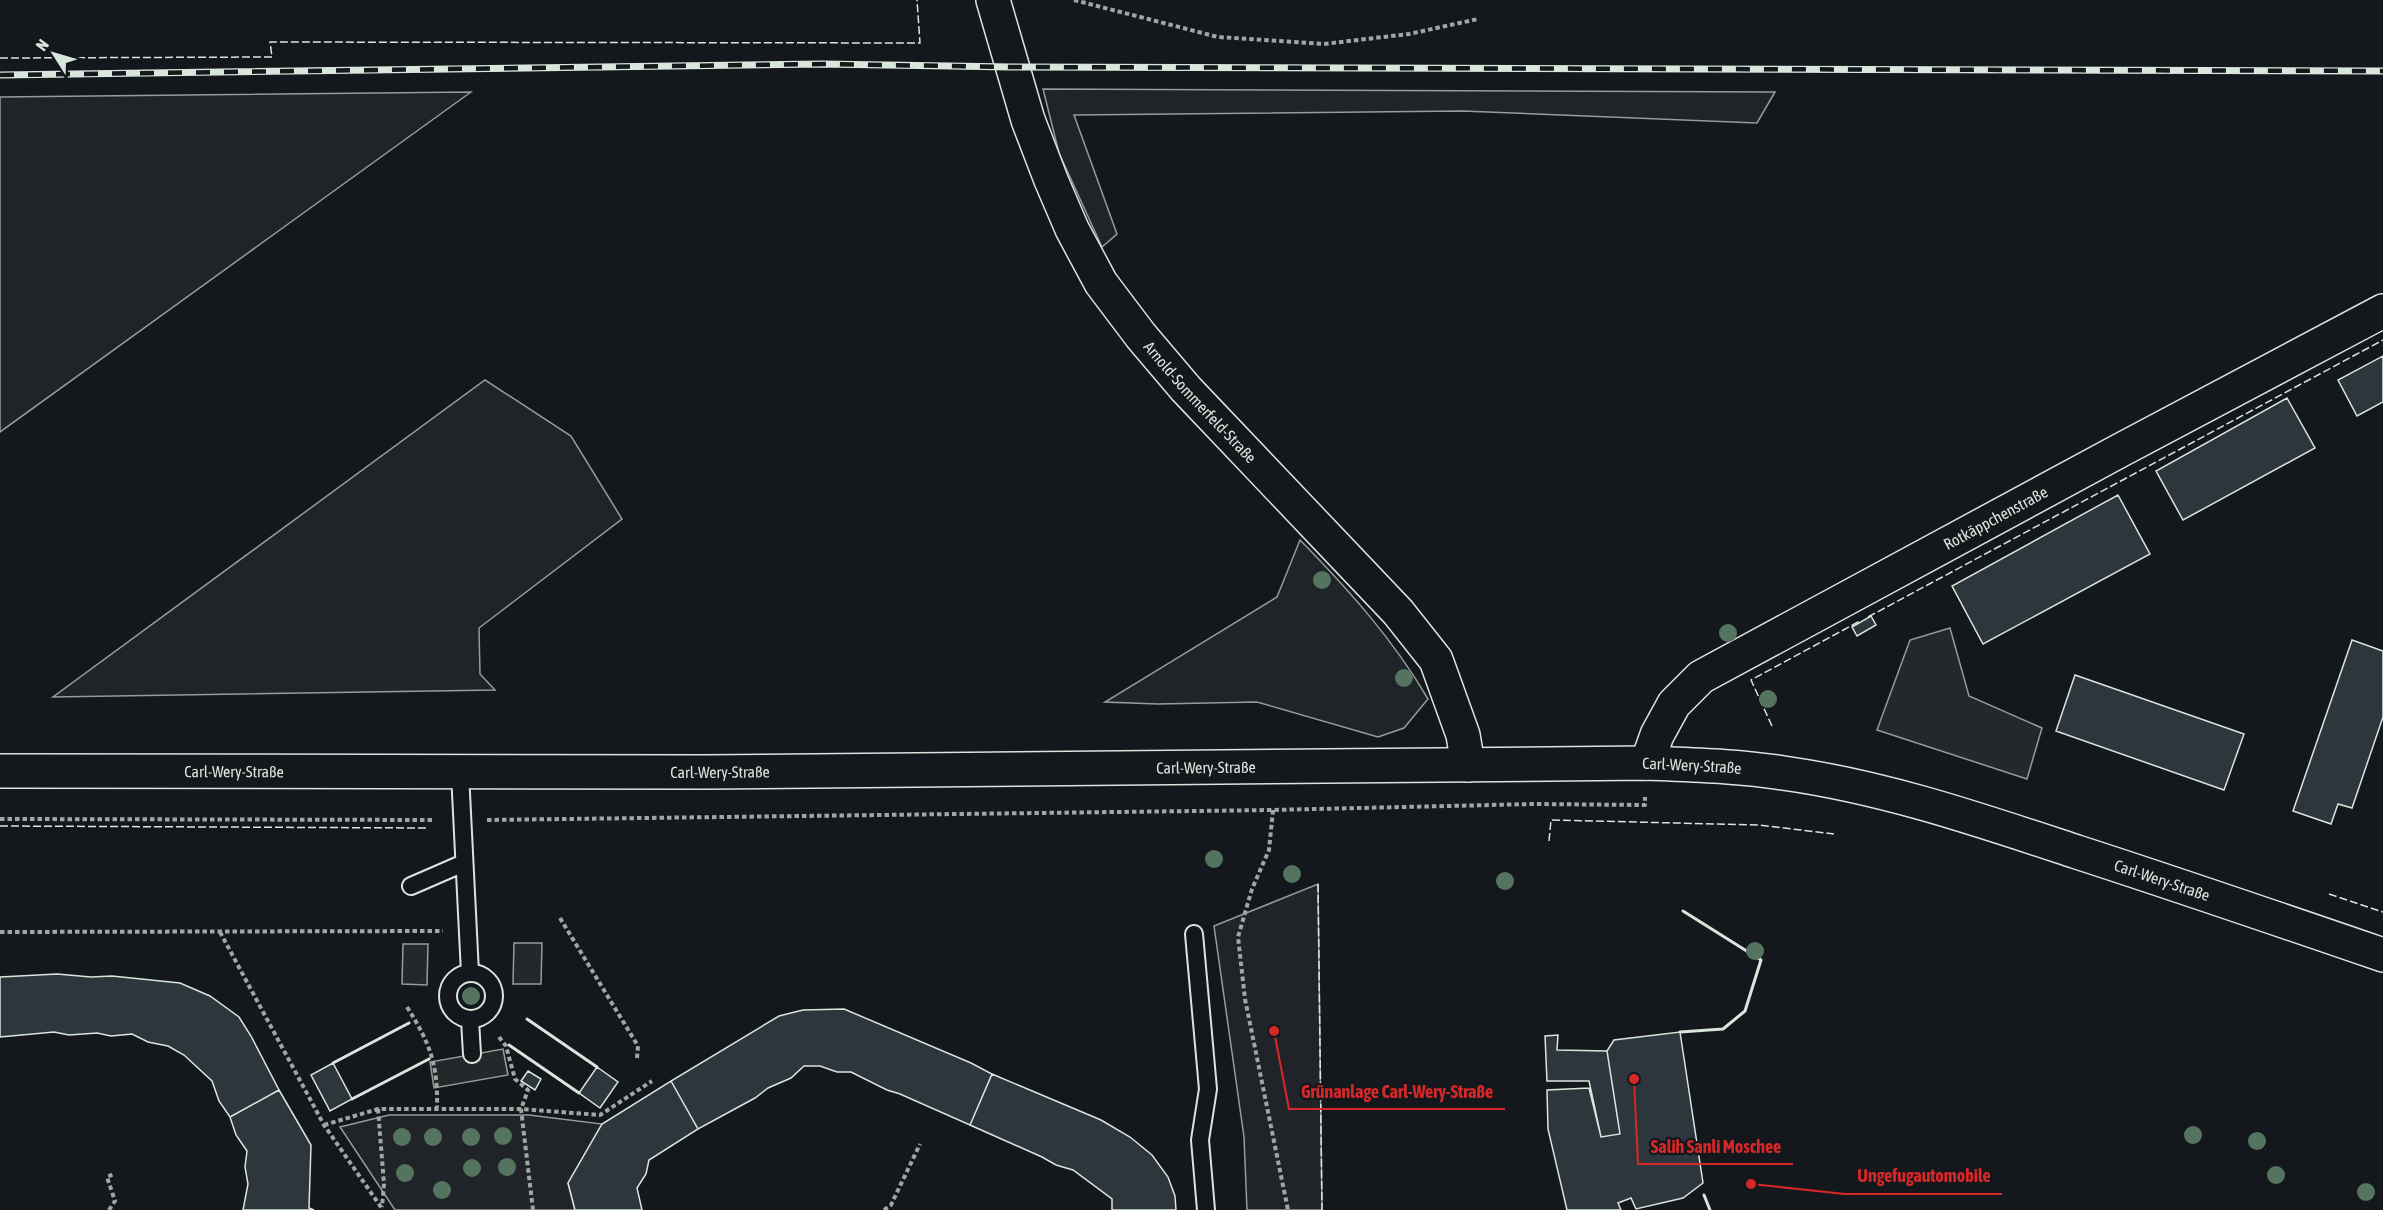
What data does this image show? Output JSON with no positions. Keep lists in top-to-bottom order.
{
  "streets": {
    "main road": ["Arnold-Sommerfeld-Straße", "Rotkäppchenstraße", "Carl-Wery-Straße"]
  },
  "crossings": [
    ["Arnold-Sommerfeld-Straße", "Carl-Wery-Straße"],
    ["Rotkäppchenstraße", "Carl-Wery-Straße"]
  ],
  "places": ["Grünanlage Carl-Wery-Straße", "Salih Sanli Moschee", "Ungefugautomobile"],
  "north": "top left"
}
